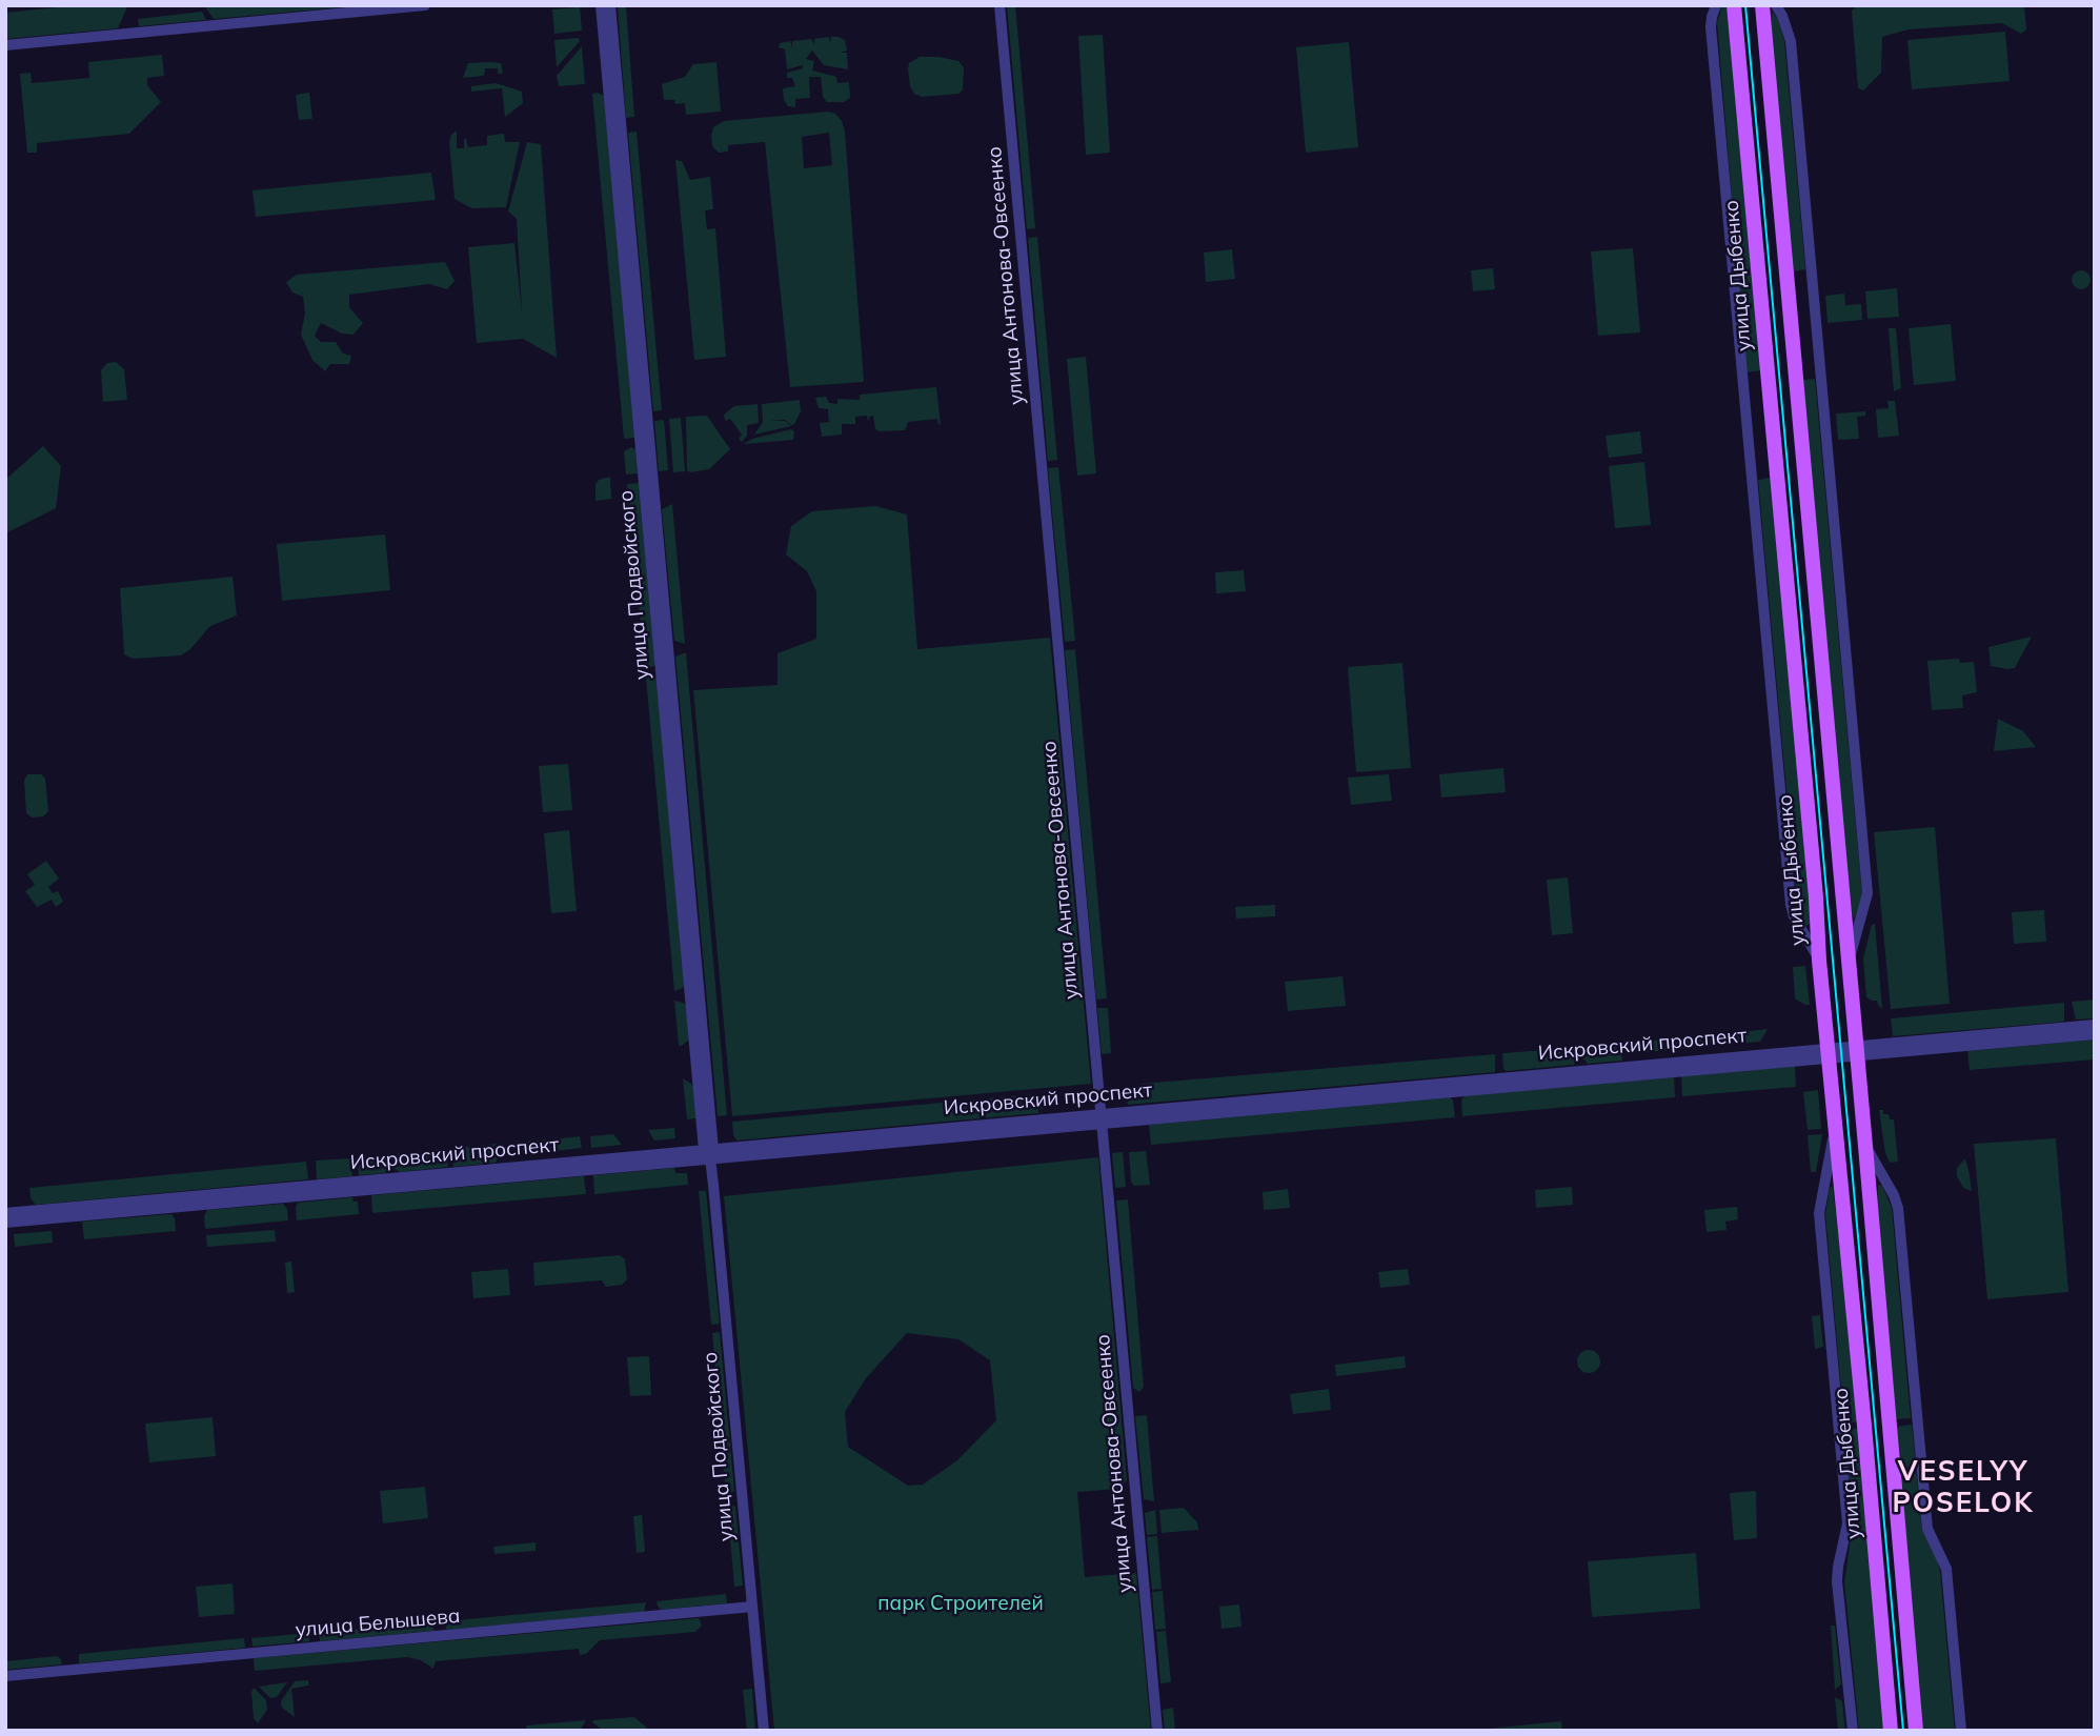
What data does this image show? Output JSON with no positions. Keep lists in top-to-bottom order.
{
  "streets": {
    "main road": ["улица Дыбенко"],
    "street": [
      "улица Антонова-Овсеенко",
      "улица Подвойского",
      "Искровский проспект",
      "улица Белышева"
    ]
  },
  "crossings": [
    ["улица Антонова-Овсеенко", "Искровский проспект"],
    ["улица Дыбенко", "Искровский проспект"],
    ["улица Подвойского", "Искровский проспект"],
    ["улица Подвойского", "улица Белышева"]
  ],
  "districts": ["VESELYY POSELOK"],
  "parks": ["парк Строителей"]
}
